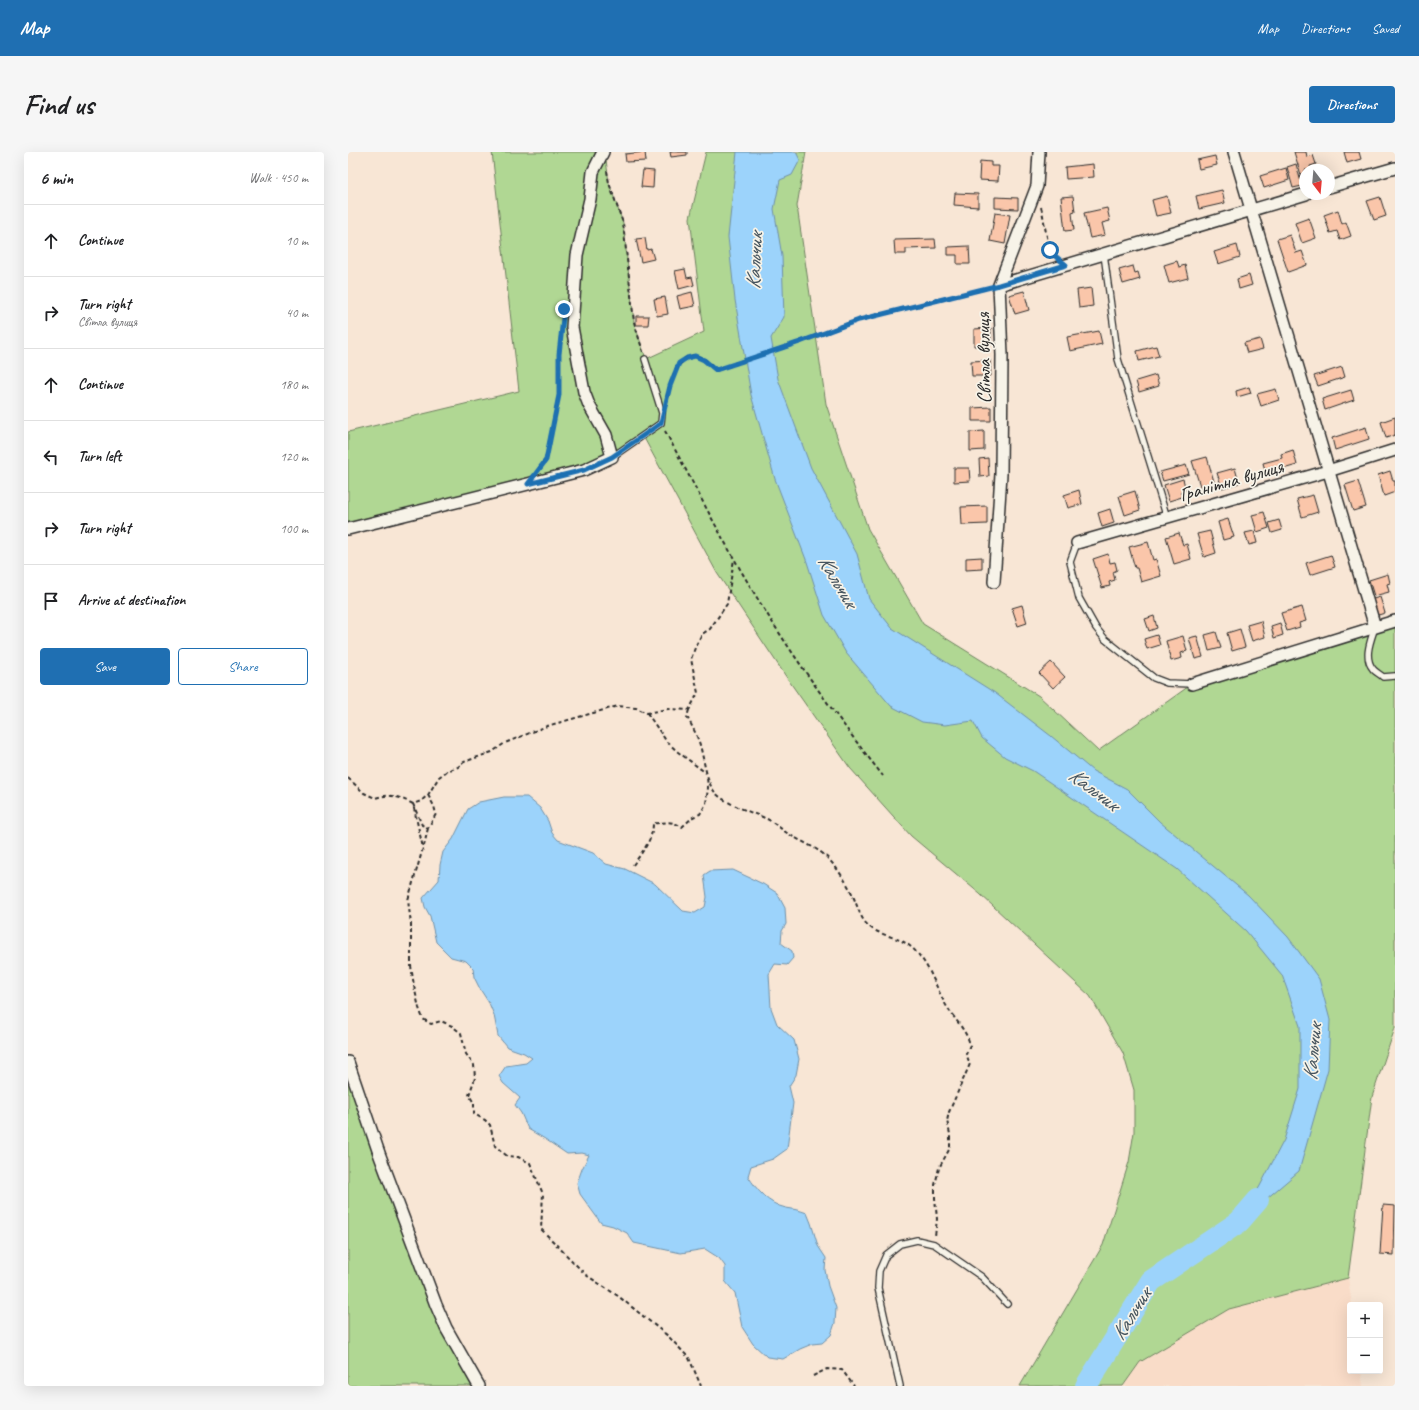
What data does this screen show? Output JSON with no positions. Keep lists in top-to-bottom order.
{
  "streets": {
    "street": ["Світла вулиця", "Гранітна вулиця"]
  },
  "water": ["Кальчик"],
  "north": "bottom",
  "page": {
    "header": "Map",
    "nav": ["Map", "Directions", "Saved"],
    "buttons": [
      "Directions",
      ["Save", "Share"]
    ],
    "title": "Find us",
    "heading": ["6 min", "Walk · 450 m"],
    "list": [
      ["Continue", "10 m"],
      ["Turn right", "Світла вулиця", "40 m"],
      ["Continue", "180 m"],
      ["Turn left", "120 m"],
      ["Turn right", "100 m"],
      "Arrive at destination"
    ],
    "map_buttons": ["+", "−"]
  }
}
